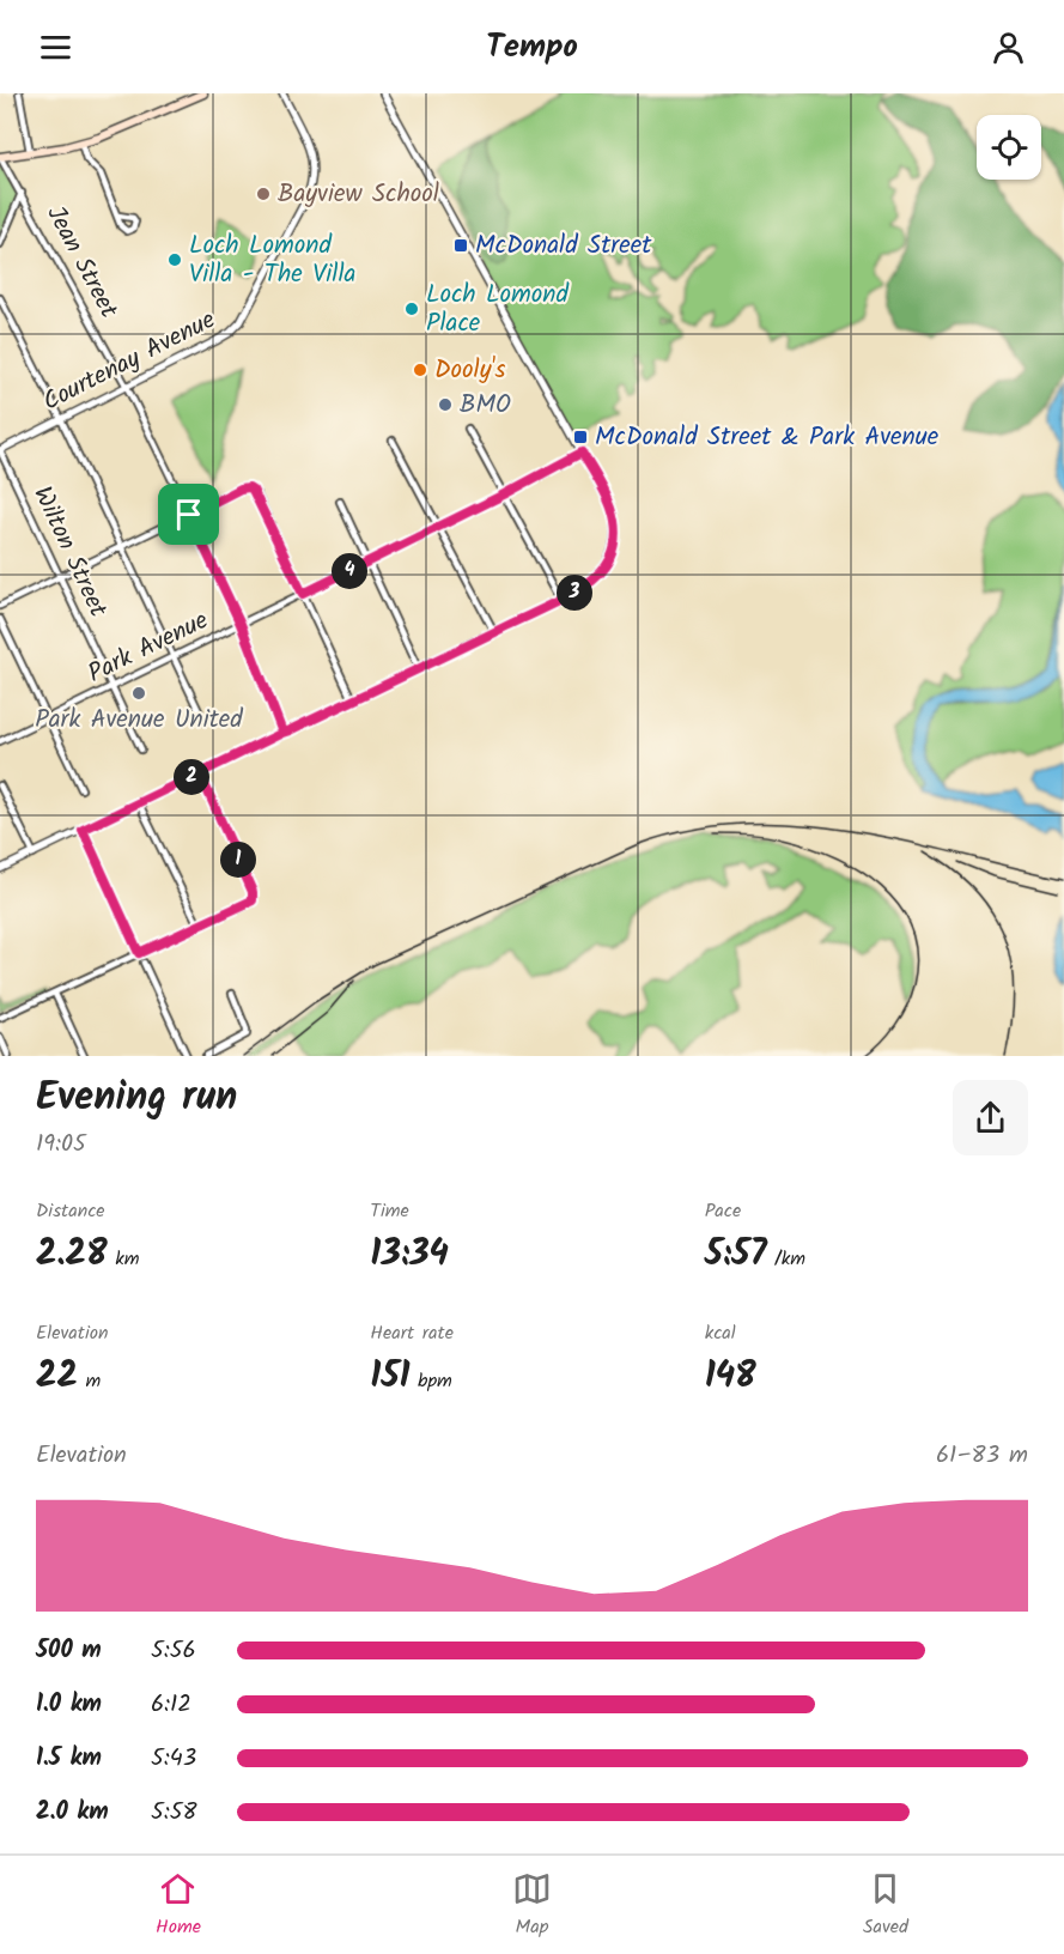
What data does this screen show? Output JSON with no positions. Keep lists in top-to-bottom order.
{
  "streets": {
    "street": [
      "Jean Street",
      "Courtenay Avenue",
      "Wilton Street",
      "Park Avenue"
    ]
  },
  "crossings": [
    ["Jean Street", "Courtenay Avenue"],
    ["Jean Street", "Park Avenue"],
    ["Courtenay Avenue", "Wilton Street"],
    ["Wilton Street", "Park Avenue"]
  ],
  "places": {
    "other": [
      "Bayview School",
      "Loch Lomond Villa - The Villa",
      "Loch Lomond Place",
      "Dooly's",
      "BMO",
      "Park Avenue United"
    ],
    "transit": ["McDonald Street", "McDonald Street & Park Avenue"]
  },
  "page": {
    "header": "Tempo",
    "pins": [
      "4",
      "3",
      "2",
      "1"
    ],
    "heading": ["Evening run", "19:05"],
    "stats": [
      ["Distance", "2.28 km"],
      ["Time", "13:34"],
      ["Pace", "5:57 /km"],
      ["Elevation", "22 m"],
      ["Heart rate", "151 bpm"],
      ["kcal", "148"]
    ],
    "chart": ["Elevation", "61–83 m"],
    "list": [
      {
        "name": "500 m",
        "note": "5:56"
      },
      {
        "name": "1.0 km",
        "note": "6:12"
      },
      {
        "name": "1.5 km",
        "note": "5:43"
      },
      {
        "name": "2.0 km",
        "note": "5:58"
      }
    ],
    "tabs": ["Home", "Map", "Saved"]
  }
}
